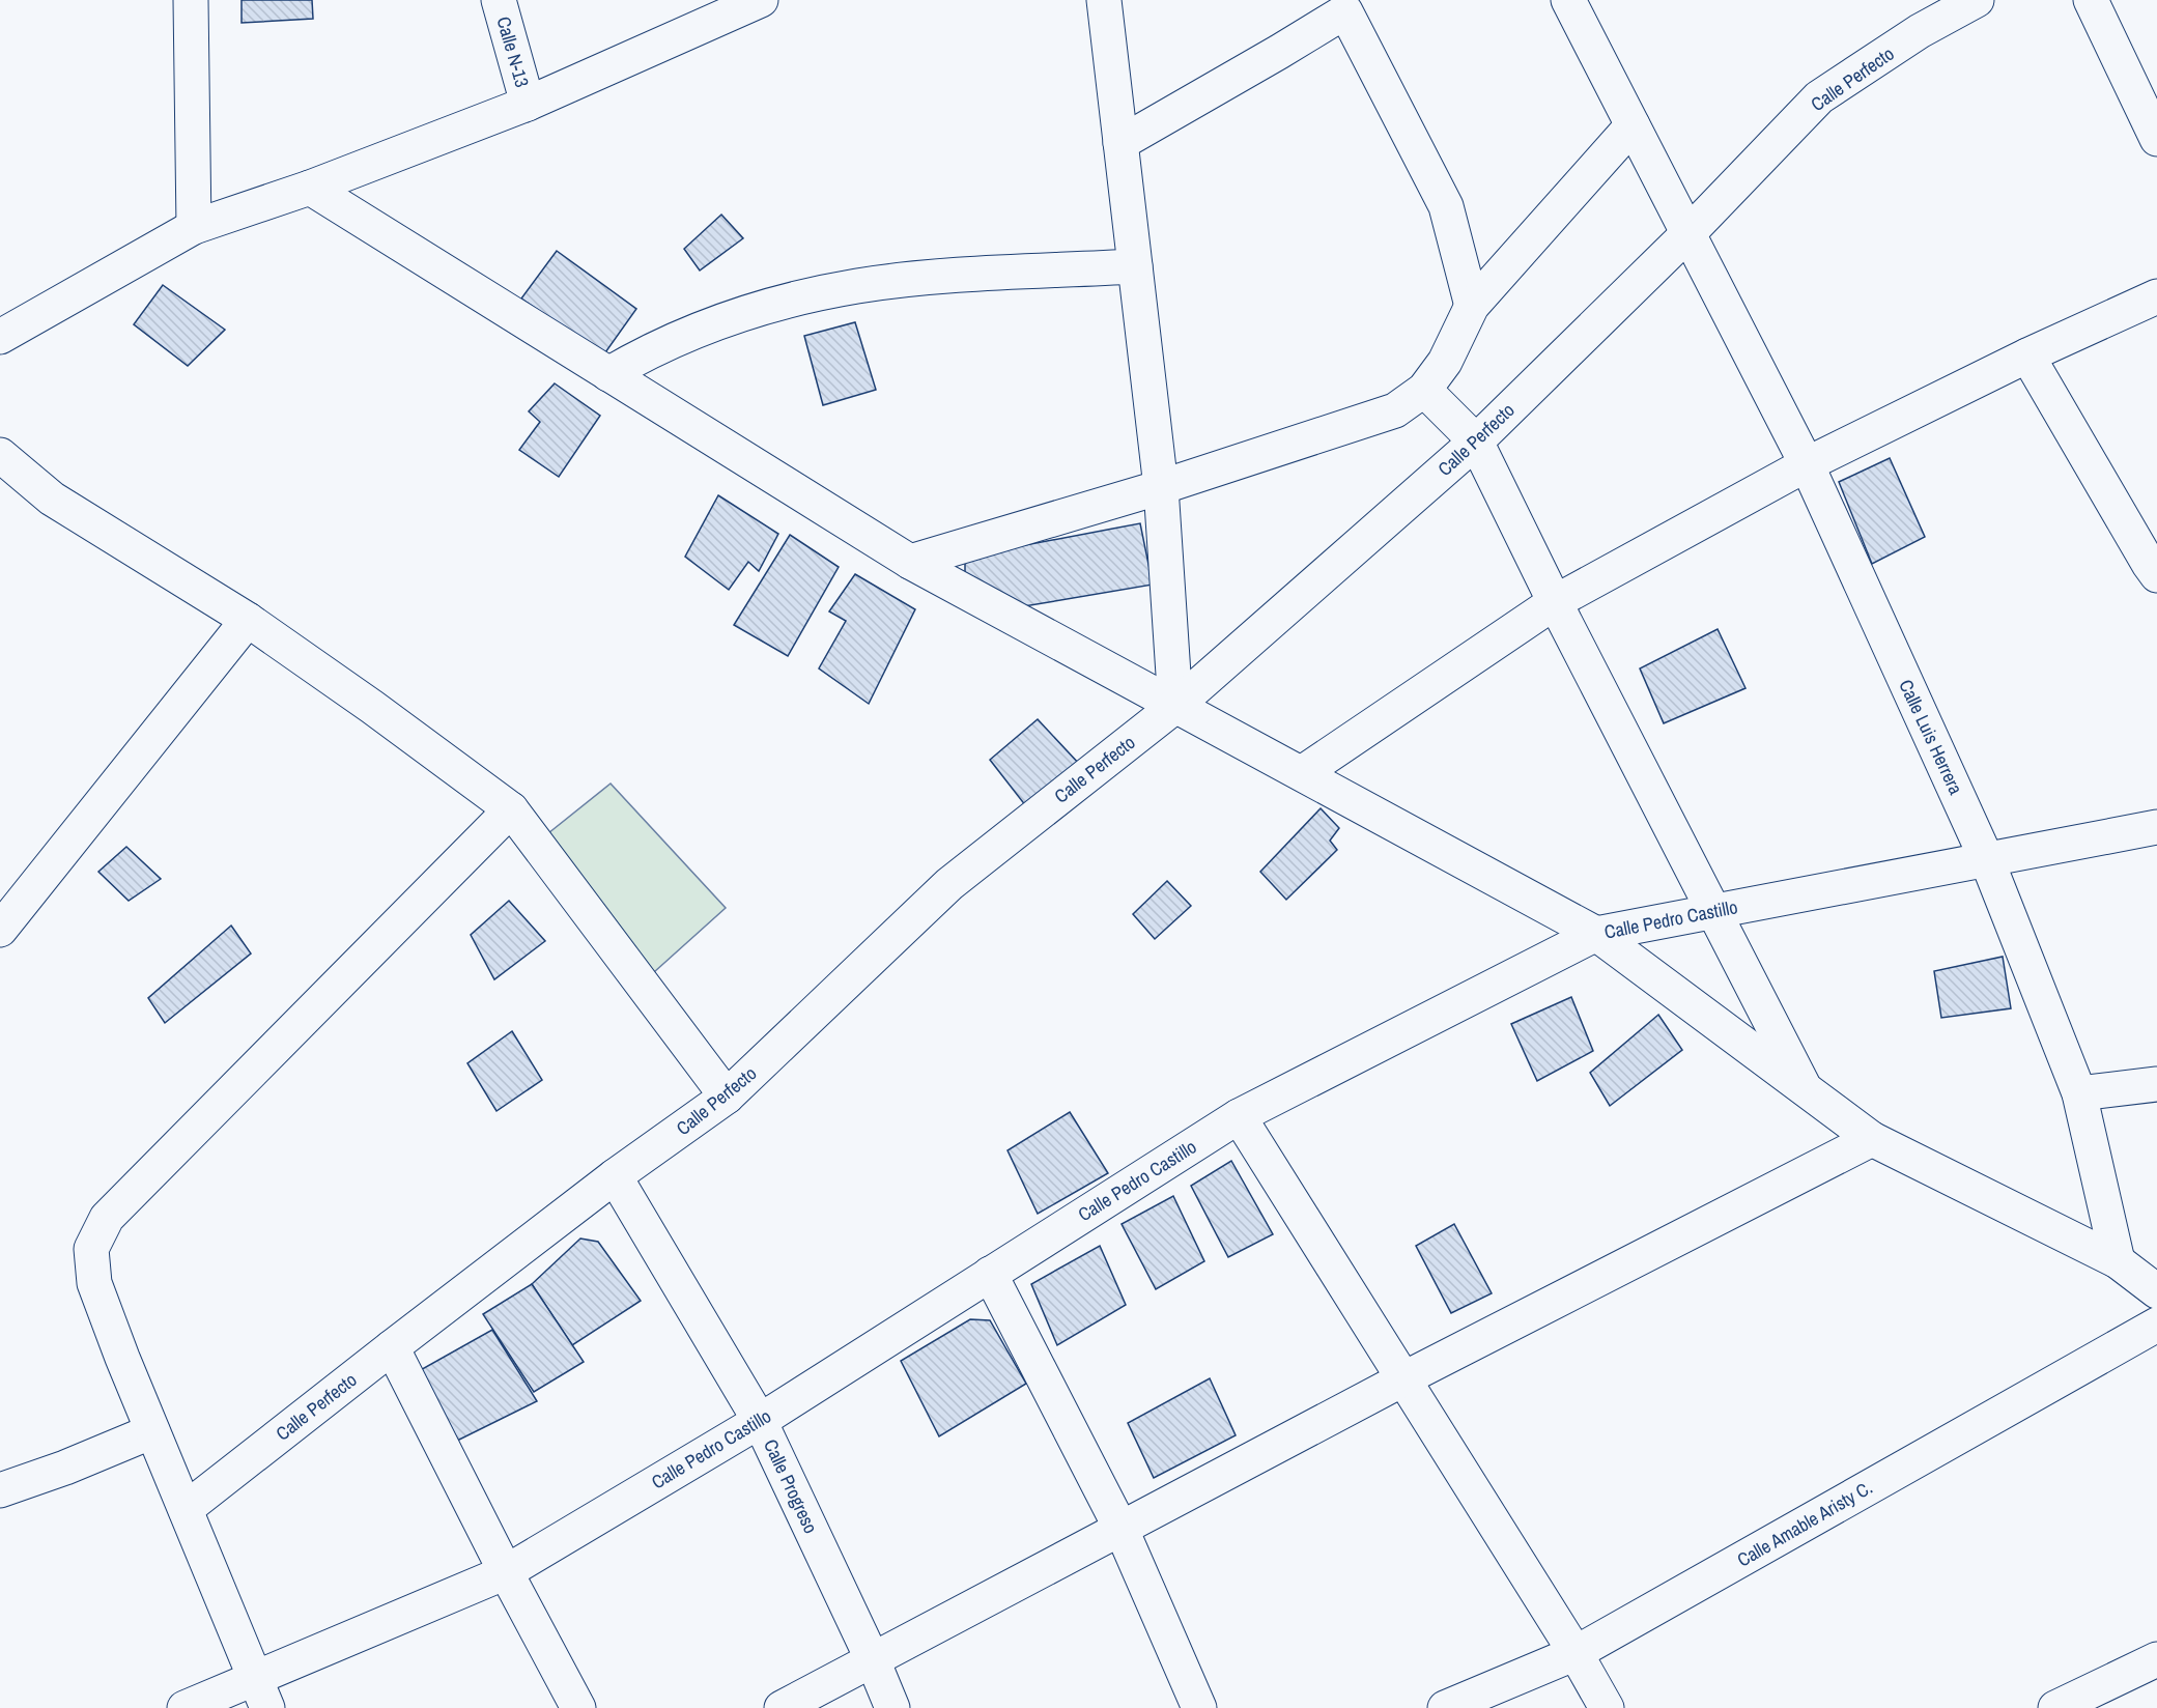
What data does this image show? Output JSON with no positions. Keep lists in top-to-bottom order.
{
  "streets": {
    "street": [
      "Calle N-13",
      "Calle Perfecto",
      "Calle Luis Herrera",
      "Calle Pedro Castillo",
      "Calle Progreso",
      "Calle Amable Aristy C."
    ]
  },
  "crossings": [
    ["Calle Perfecto", "Calle Luis Herrera"],
    ["Calle Perfecto", "Calle Progreso"],
    ["Calle Luis Herrera", "Calle Pedro Castillo"],
    ["Calle Pedro Castillo", "Calle Progreso"]
  ]
}
